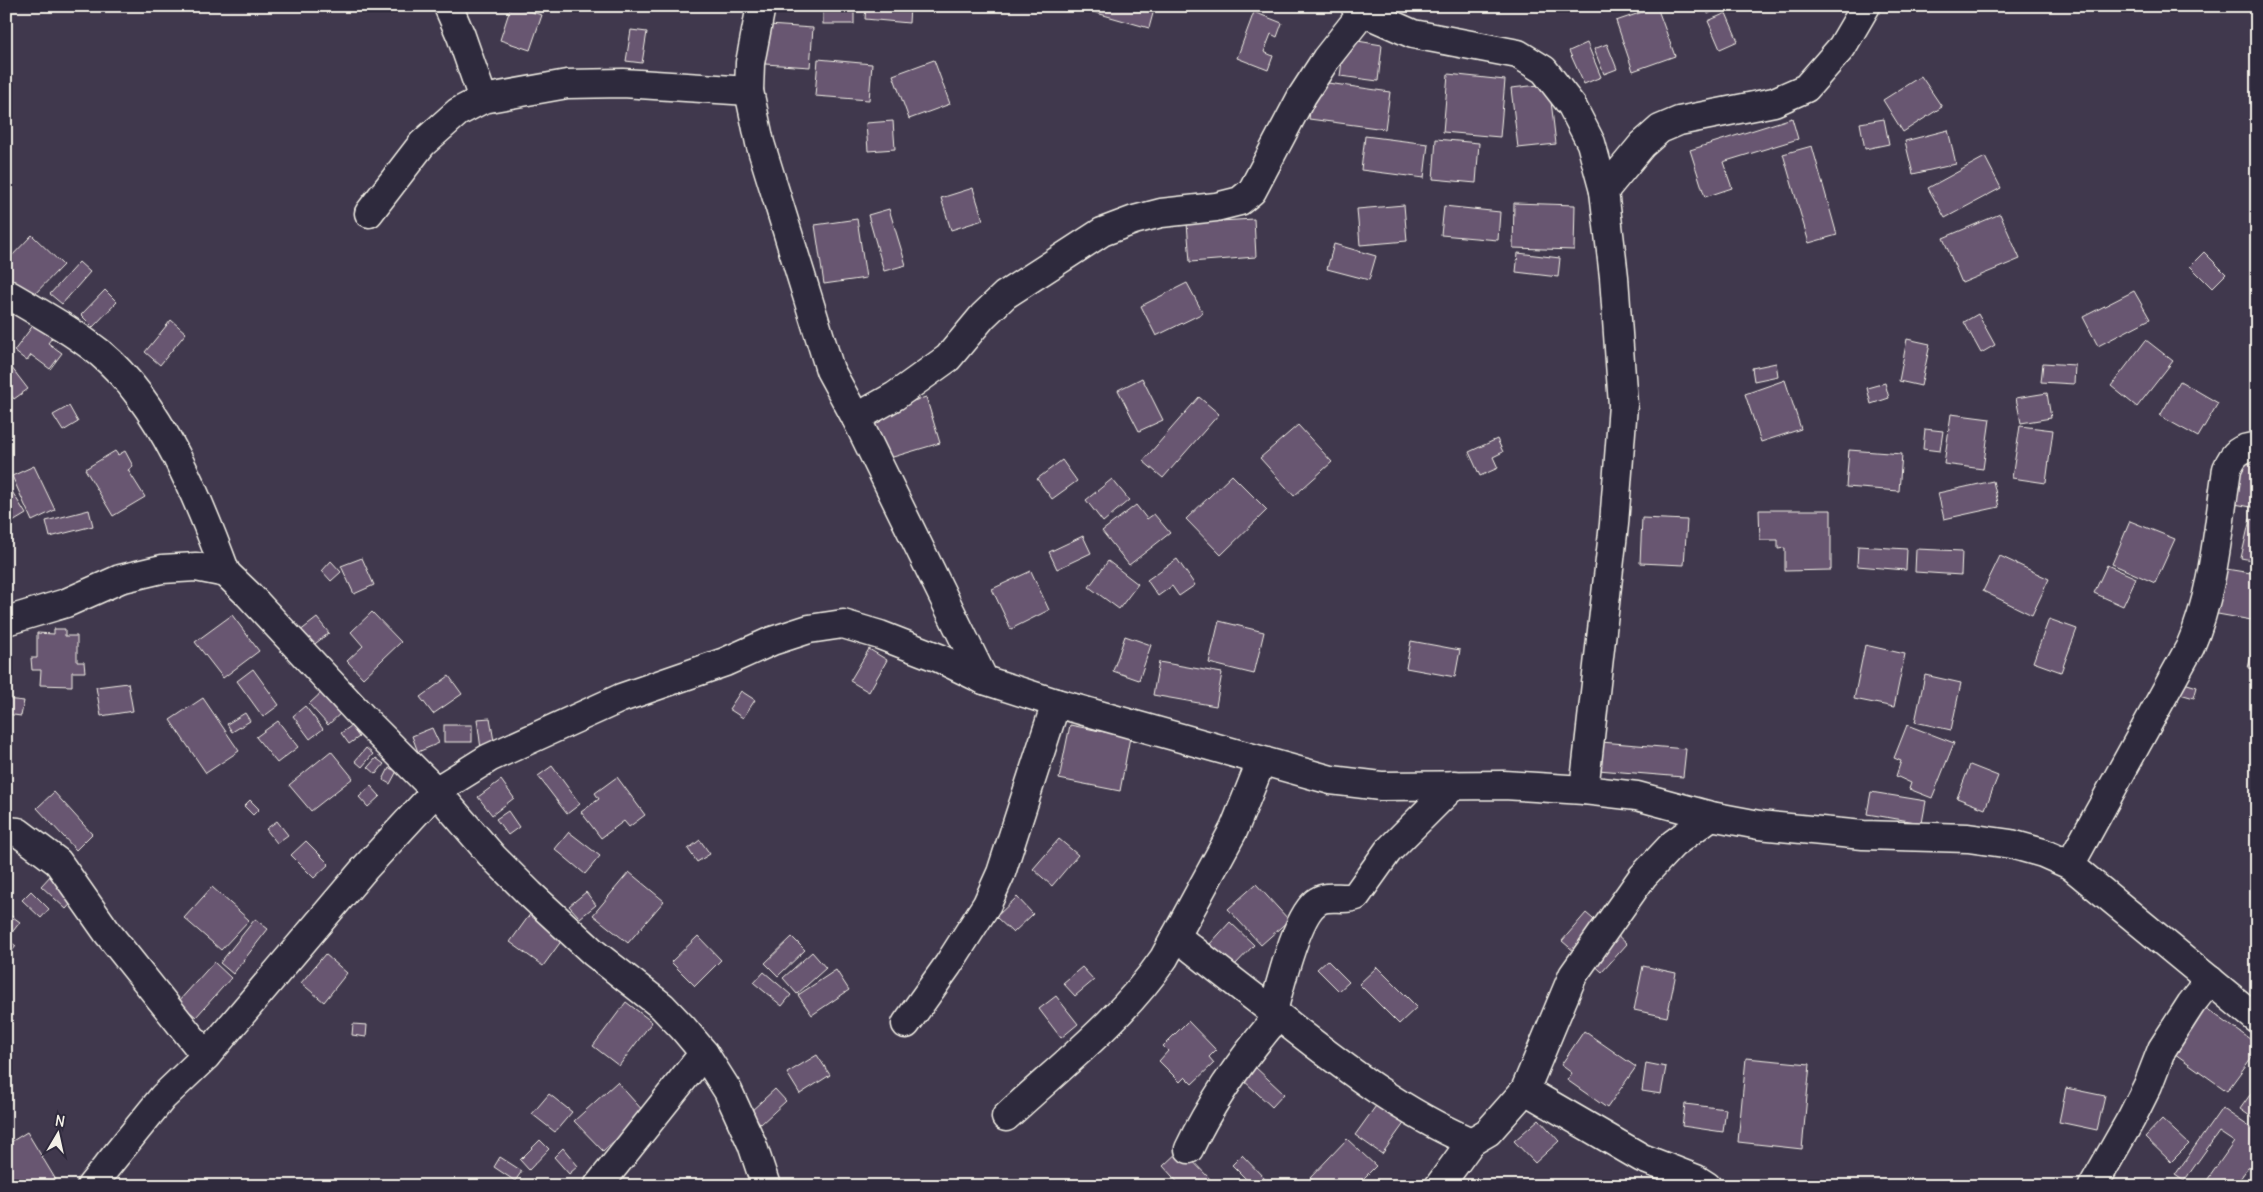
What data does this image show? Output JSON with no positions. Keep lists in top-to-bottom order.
{
  "north": "top"
}
